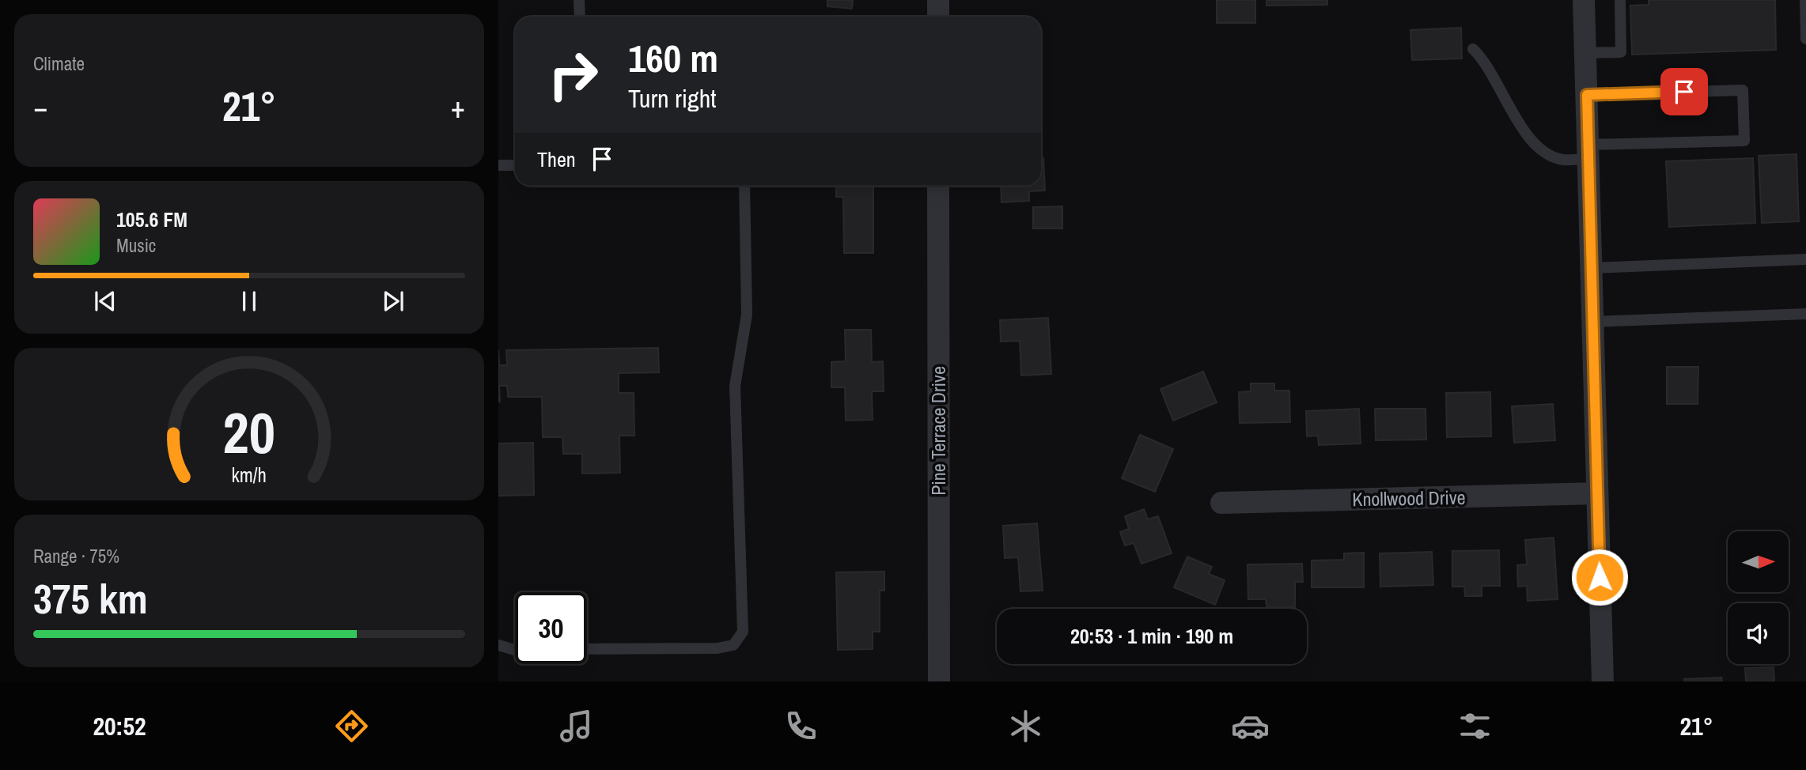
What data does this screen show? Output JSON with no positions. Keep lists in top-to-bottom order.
{
  "streets": {
    "street": ["Pine Terrace Drive", "Knollwood Drive"]
  },
  "north": "right",
  "page": {
    "tile": [
      "Climate",
      ["Range · 75%", "375 km"]
    ],
    "turn": ["160 m", "Turn right"],
    "heat": ["−", "21°", "+"],
    "then": "Then",
    "song": ["105.6 FM", "Music"],
    "limit": "30",
    "trip": "20:53 · 1 min · 190 m",
    "tabs": ["20:52", "21°"],
    "gauge": ["20", "km/h"]
  }
}
